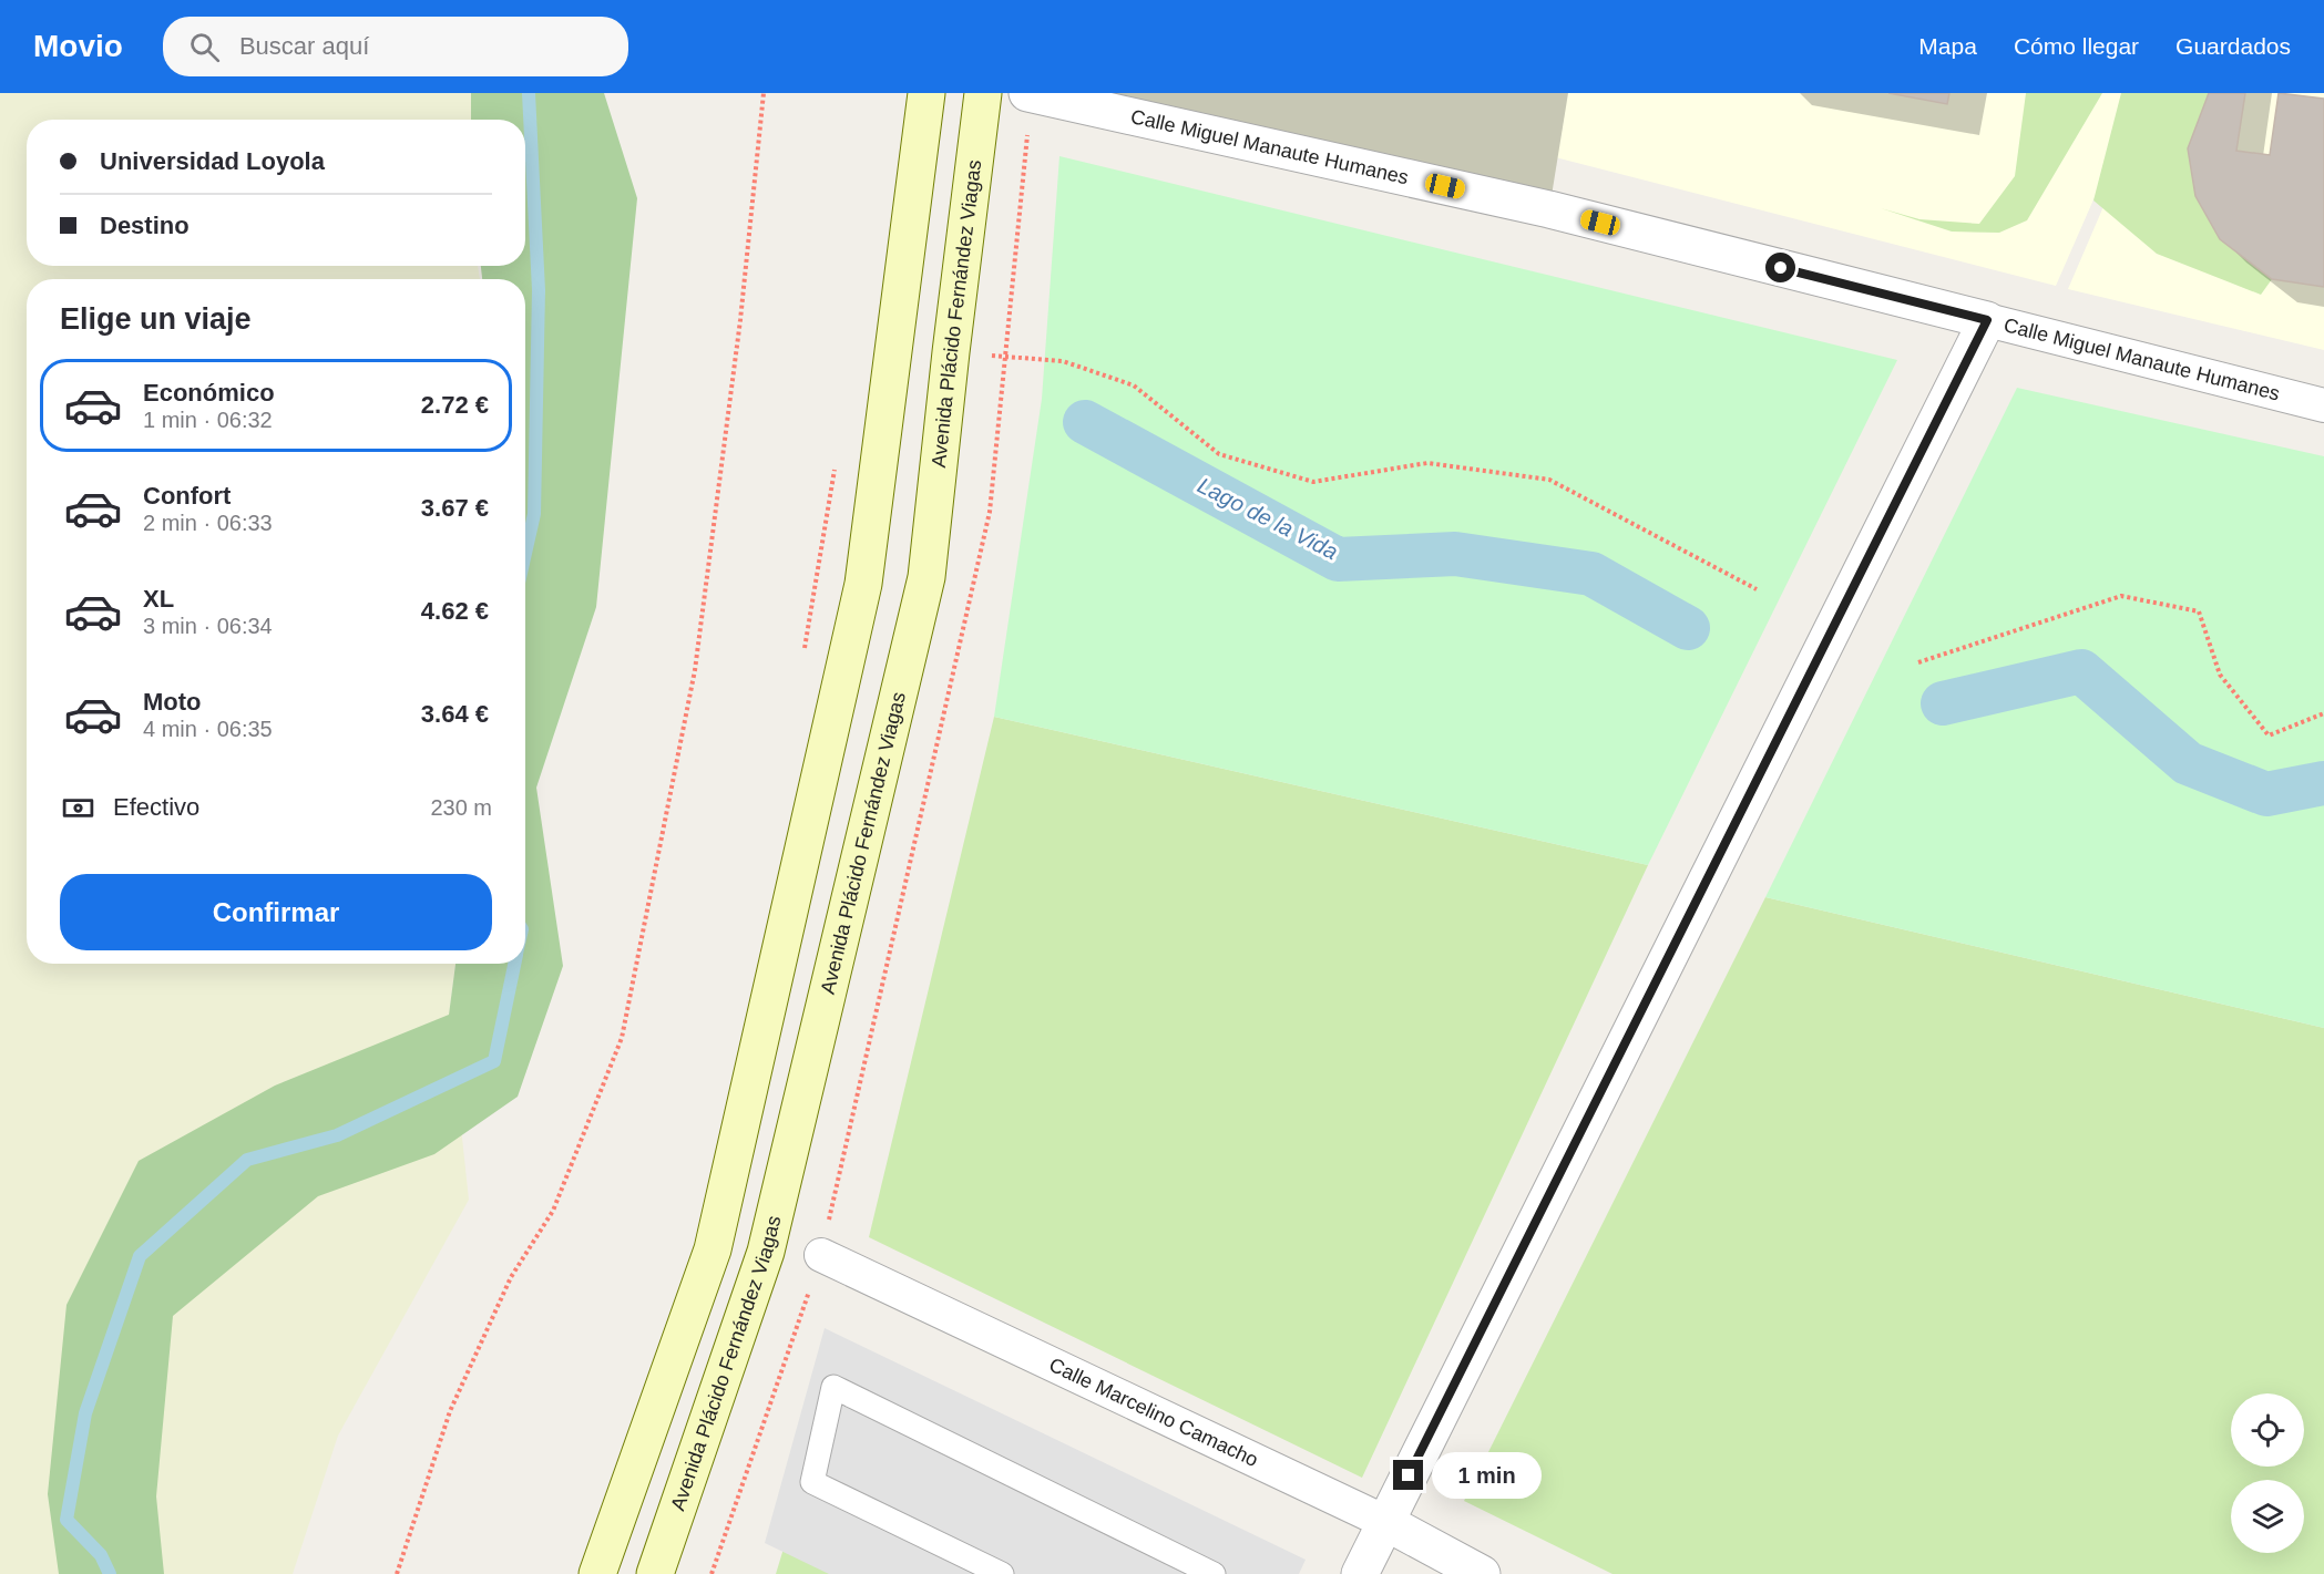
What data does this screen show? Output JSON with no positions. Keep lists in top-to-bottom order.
{
  "streets": {
    "main road": ["Avenida Plácido Fernández Viagas"],
    "street": ["Calle Miguel Manaute Humanes", "Calle Marcelino Camacho"]
  },
  "water": ["Lago de la Vida"],
  "page": {
    "header": "Movio",
    "search": "Buscar aquí",
    "nav": ["Mapa", "Cómo llegar", "Guardados"],
    "banner": ["Universidad Loyola", "Destino"],
    "heading": "Elige un viaje",
    "list": [
      {
        "name": "Económico",
        "note": "1 min · 06:32",
        "value": "2.72 €"
      },
      {
        "name": "Confort",
        "note": "2 min · 06:33",
        "value": "3.67 €"
      },
      {
        "name": "XL",
        "note": "3 min · 06:34",
        "value": "4.62 €"
      },
      {
        "name": "Moto",
        "note": "4 min · 06:35",
        "value": "3.64 €"
      }
    ],
    "pay": ["Efectivo", "230 m"],
    "buttons": "Confirmar",
    "bubble": "1 min"
  }
}
